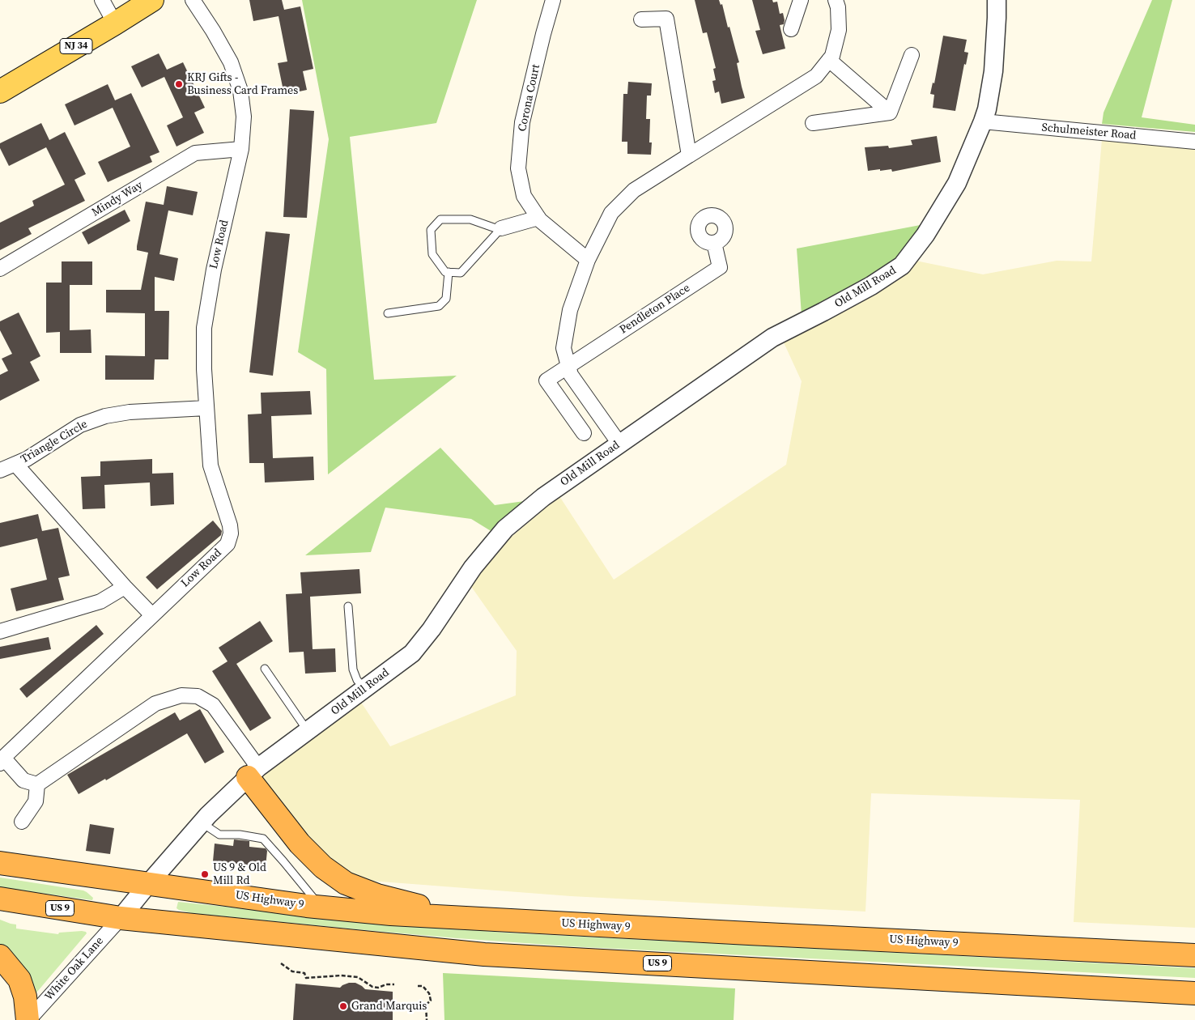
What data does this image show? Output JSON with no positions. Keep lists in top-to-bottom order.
{
  "streets": {
    "highway": ["US Highway 9", "US 9"],
    "main road": ["NJ 34"],
    "street": [
      "Corona Court",
      "Schulmeister Road",
      "Mindy Way",
      "Low Road",
      "Old Mill Road",
      "Pendleton Place",
      "Triangle Circle",
      "White Oak Lane"
    ]
  },
  "crossings": [
    ["Schulmeister Road", "Old Mill Road"],
    ["Mindy Way", "Low Road"],
    ["Low Road", "Triangle Circle"],
    ["Old Mill Road", "US Highway 9"],
    ["Old Mill Road", "US 9"],
    ["Old Mill Road", "White Oak Lane"],
    ["US 9", "White Oak Lane"]
  ],
  "places": ["KRJ Gifts - Business Card Frames", "US 9 & Old Mill Rd", "Grand Marquis"]
}
